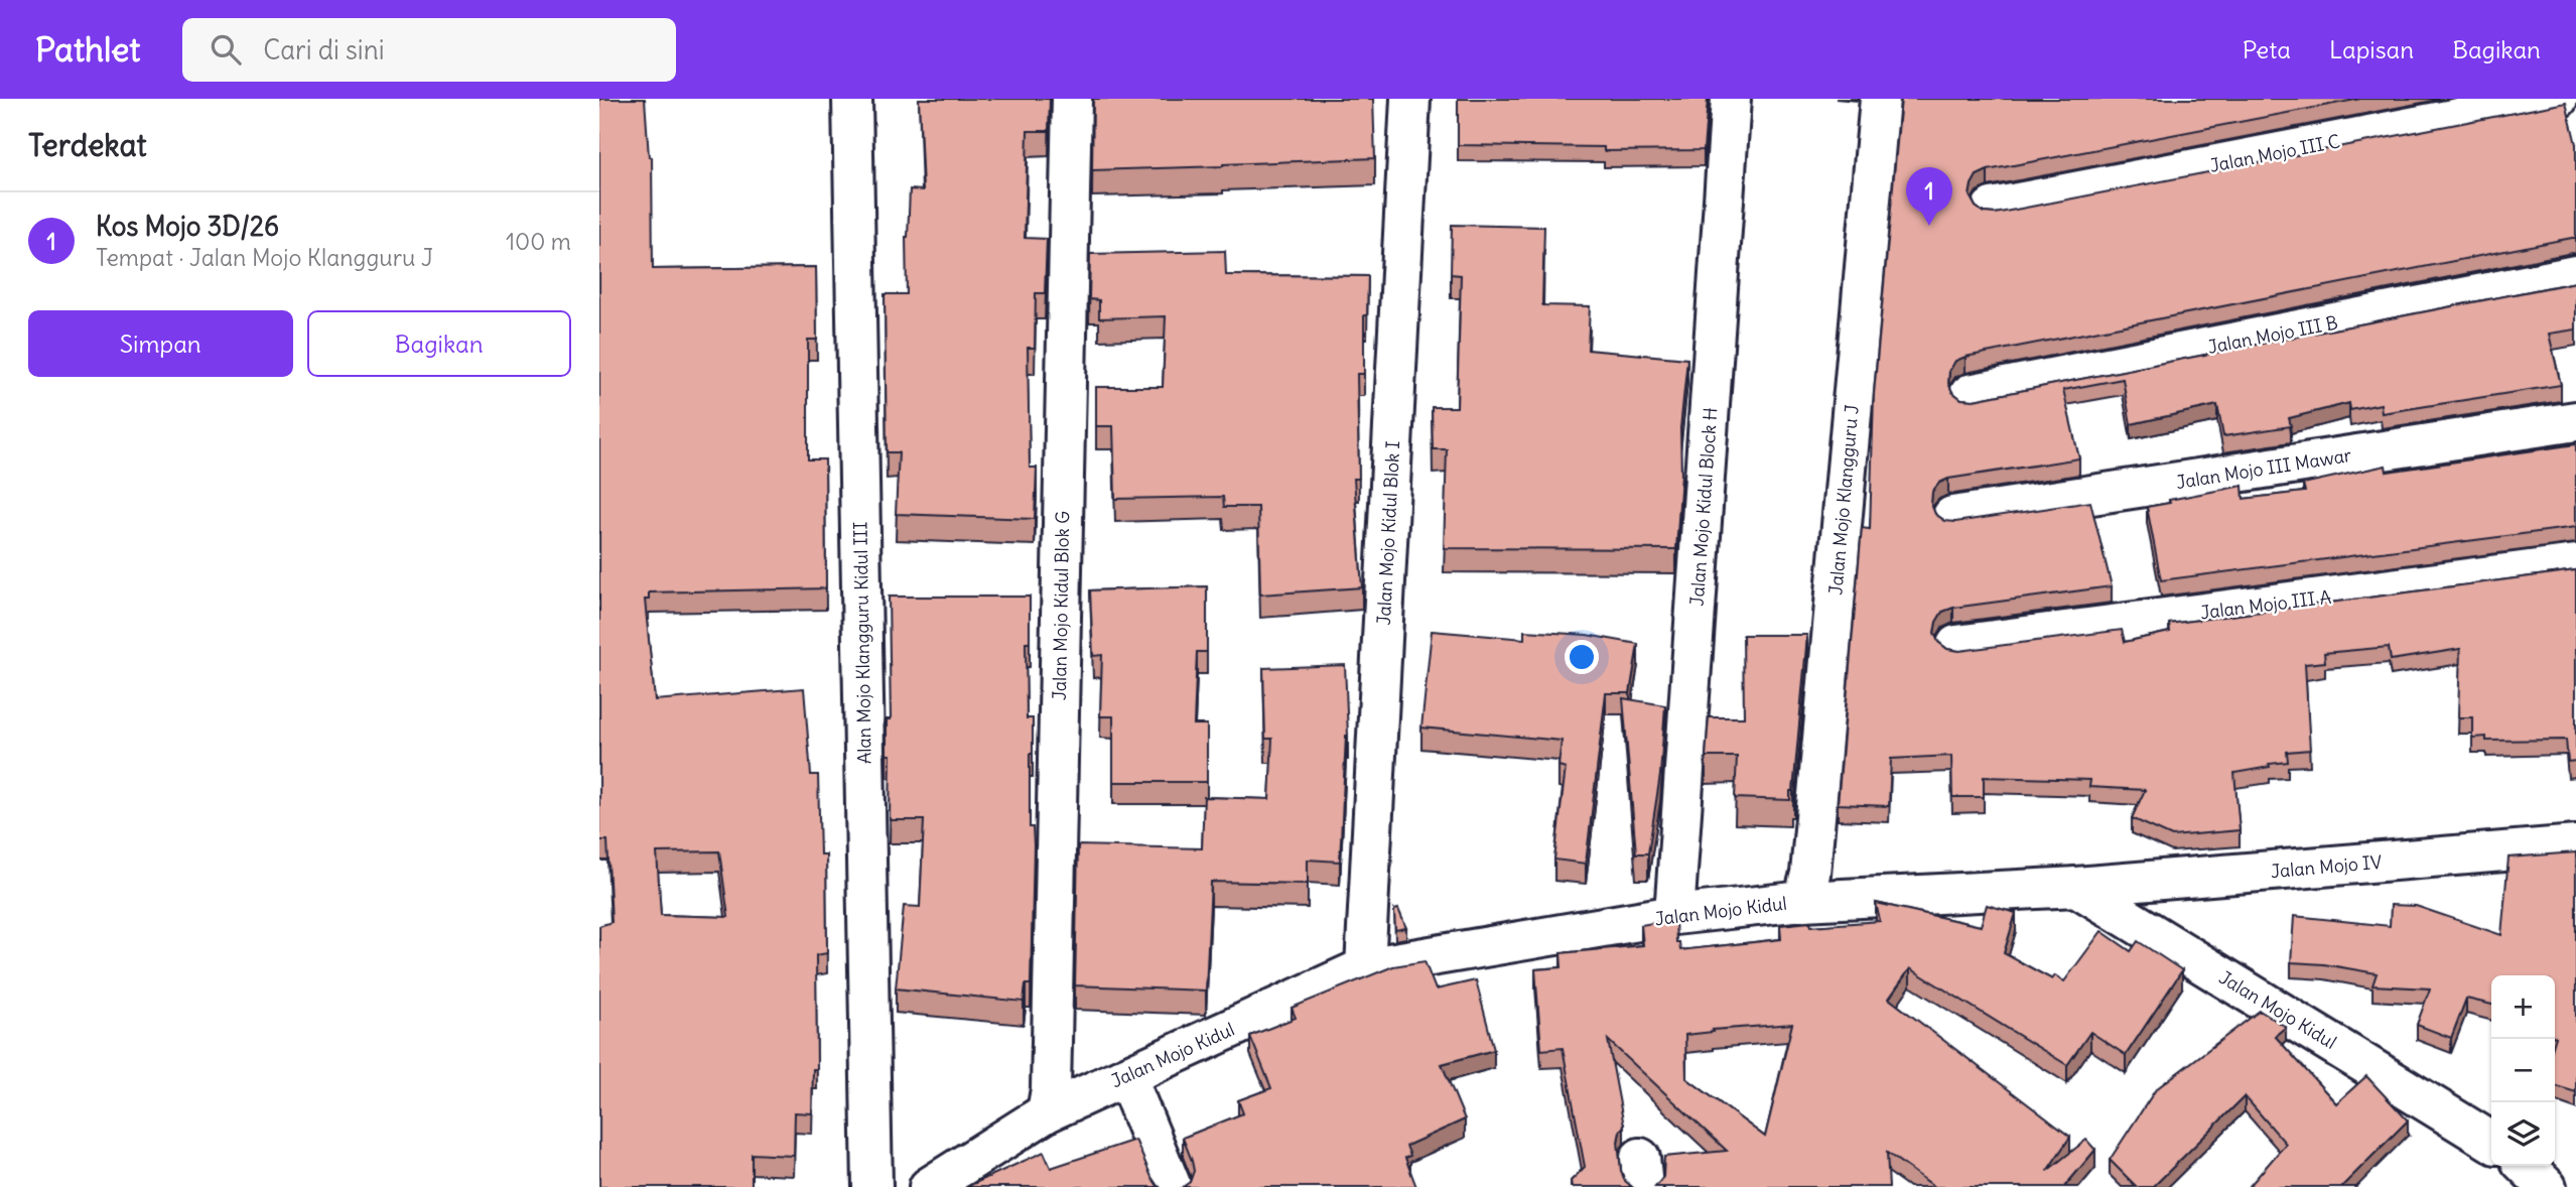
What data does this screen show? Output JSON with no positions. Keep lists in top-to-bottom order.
{
  "streets": {
    "street": [
      "Jalan Mojo III C",
      "Jalan Mojo III B",
      "Jalan Mojo III Mawar",
      "Jalan Mojo Klangguru J",
      "Jalan Mojo Kidul Block H",
      "Jalan Mojo Kidul Blok I",
      "Jalan Mojo III A",
      "Jalan Mojo Kidul Blok G",
      "Alan Mojo Klangguru Kidul III",
      "Jalan Mojo IV",
      "Jalan Mojo Kidul"
    ]
  },
  "crossings": [
    ["Jalan Mojo Klangguru J", "Jalan Mojo Kidul"],
    ["Jalan Mojo Kidul Block H", "Jalan Mojo Kidul"],
    ["Jalan Mojo Kidul Blok I", "Jalan Mojo Kidul"],
    ["Jalan Mojo Kidul Blok G", "Jalan Mojo Kidul"],
    ["Jalan Mojo IV", "Jalan Mojo Kidul"]
  ],
  "page": {
    "header": "Pathlet",
    "search": "Cari di sini",
    "nav": ["Peta", "Lapisan", "Bagikan"],
    "heading": "Terdekat",
    "pins": "1",
    "list": [
      {
        "mark": "1",
        "name": "Kos Mojo 3D/26",
        "note": "Tempat · Jalan Mojo Klangguru J",
        "value": "100 m"
      }
    ],
    "buttons": ["Simpan", "Bagikan"],
    "map_buttons": ["+", "−"]
  }
}
